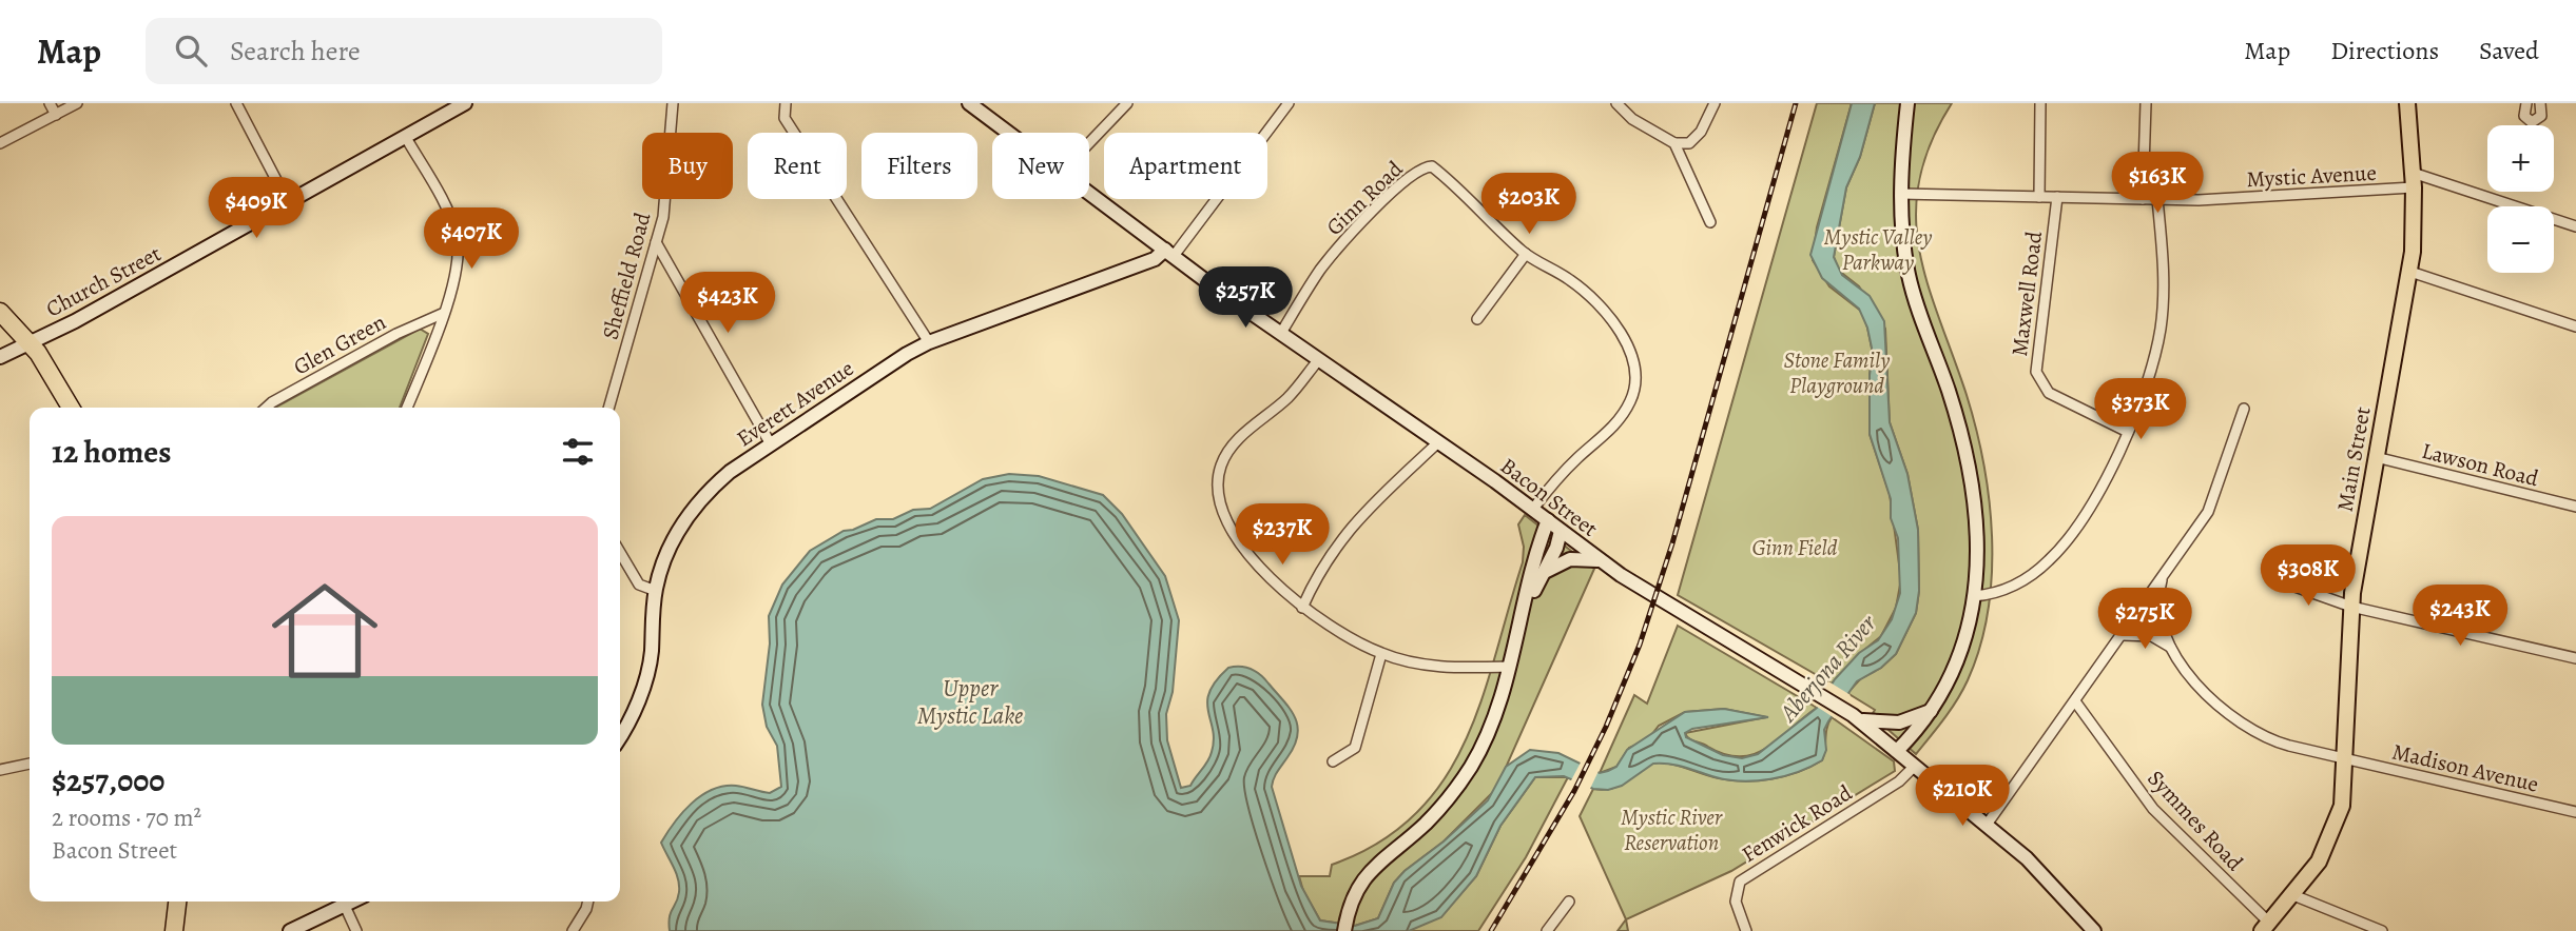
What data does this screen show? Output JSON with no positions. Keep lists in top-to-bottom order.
{
  "streets": {
    "main road": [
      "Church Street",
      "Everett Avenue",
      "Main Street",
      "Bacon Street"
    ],
    "street": [
      "Mystic Avenue",
      "Ginn Road",
      "Sheffield Road",
      "Maxwell Road",
      "Glen Green",
      "Lawson Road",
      "Madison Avenue",
      "Symmes Road",
      "Fenwick Road"
    ]
  },
  "crossings": [
    ["Mystic Avenue", "Maxwell Road"],
    ["Mystic Avenue", "Main Street"],
    ["Ginn Road", "Bacon Street"],
    ["Everett Avenue", "Bacon Street"],
    ["Main Street", "Lawson Road"],
    ["Main Street", "Madison Avenue"],
    ["Main Street", "Symmes Road"],
    ["Bacon Street", "Fenwick Road"]
  ],
  "water": ["Aberjona River", "Upper Mystic Lake"],
  "parks": [
    "Mystic Valley Parkway",
    "Stone Family Playground",
    "Ginn Field",
    "Mystic River Reservation"
  ],
  "page": {
    "header": "Map",
    "search": "Search here",
    "nav": ["Map", "Directions", "Saved"],
    "map_buttons": ["+", "−"],
    "chip": [
      "Buy",
      "Rent",
      "Filters",
      "New",
      "Apartment"
    ],
    "price": [
      "$163K",
      "$203K",
      "$409K",
      "$407K",
      "$257K",
      "$423K",
      "$373K",
      "$237K",
      "$308K",
      "$243K",
      "$275K",
      "$210K"
    ],
    "heading": "12 homes",
    "list": [
      {
        "name": "$257,000",
        "note": "2 rooms · 70 m² · Bacon Street"
      }
    ]
  }
}
